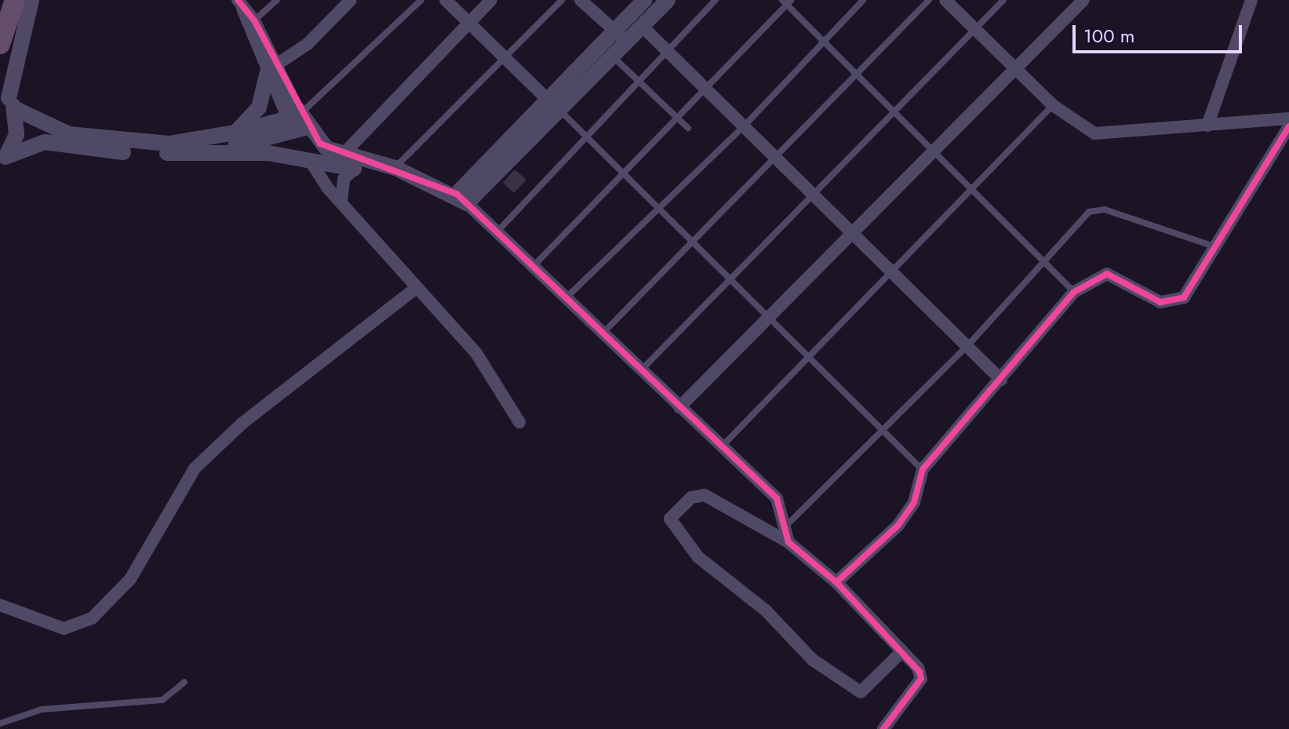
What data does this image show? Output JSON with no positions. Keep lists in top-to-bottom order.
{
  "scale_bar": "100 m"
}
